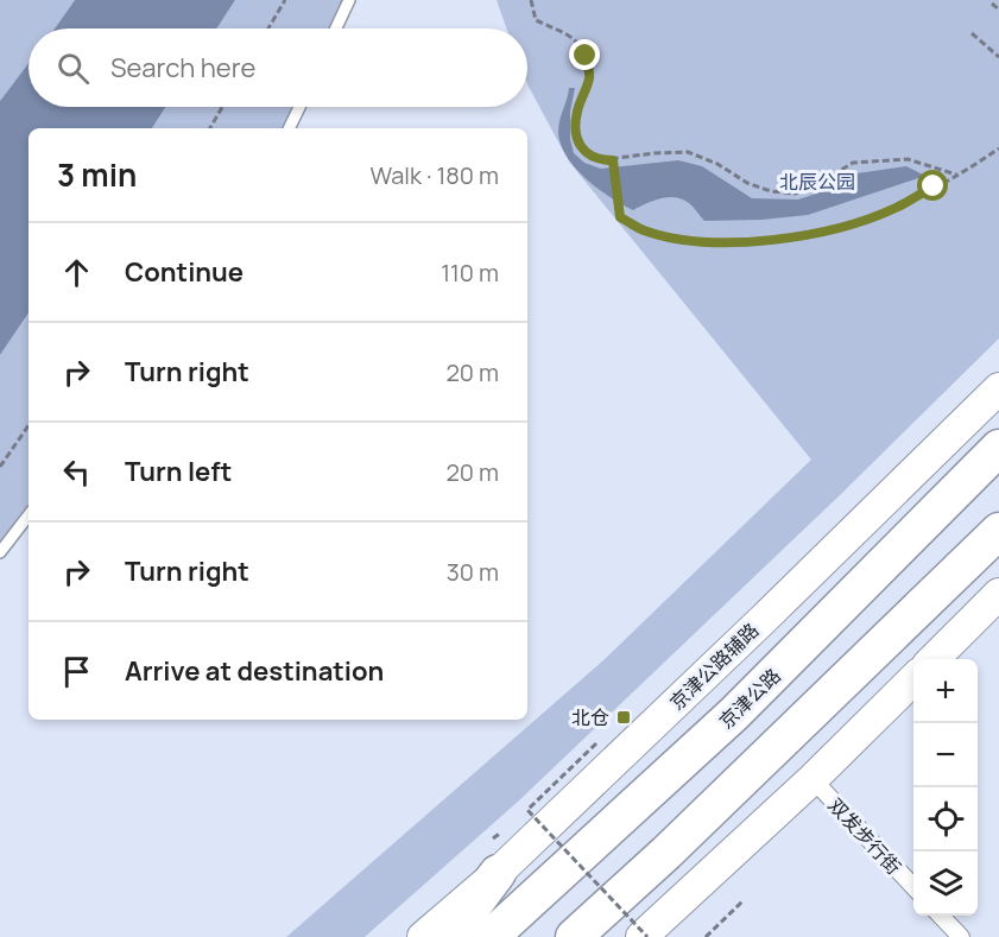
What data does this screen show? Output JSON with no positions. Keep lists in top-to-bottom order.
{
  "streets": {
    "highway": ["京津公路"],
    "main road": ["京津公路辅路"],
    "street": ["双发步行街"]
  },
  "parks": ["北辰公园"],
  "places": {
    "transit": ["北仓"]
  },
  "page": {
    "search": "Search here",
    "heading": ["3 min", "Walk · 180 m"],
    "list": [
      ["Continue", "110 m"],
      ["Turn right", "20 m"],
      ["Turn left", "20 m"],
      ["Turn right", "30 m"],
      "Arrive at destination"
    ],
    "map_buttons": ["+", "−"]
  }
}
